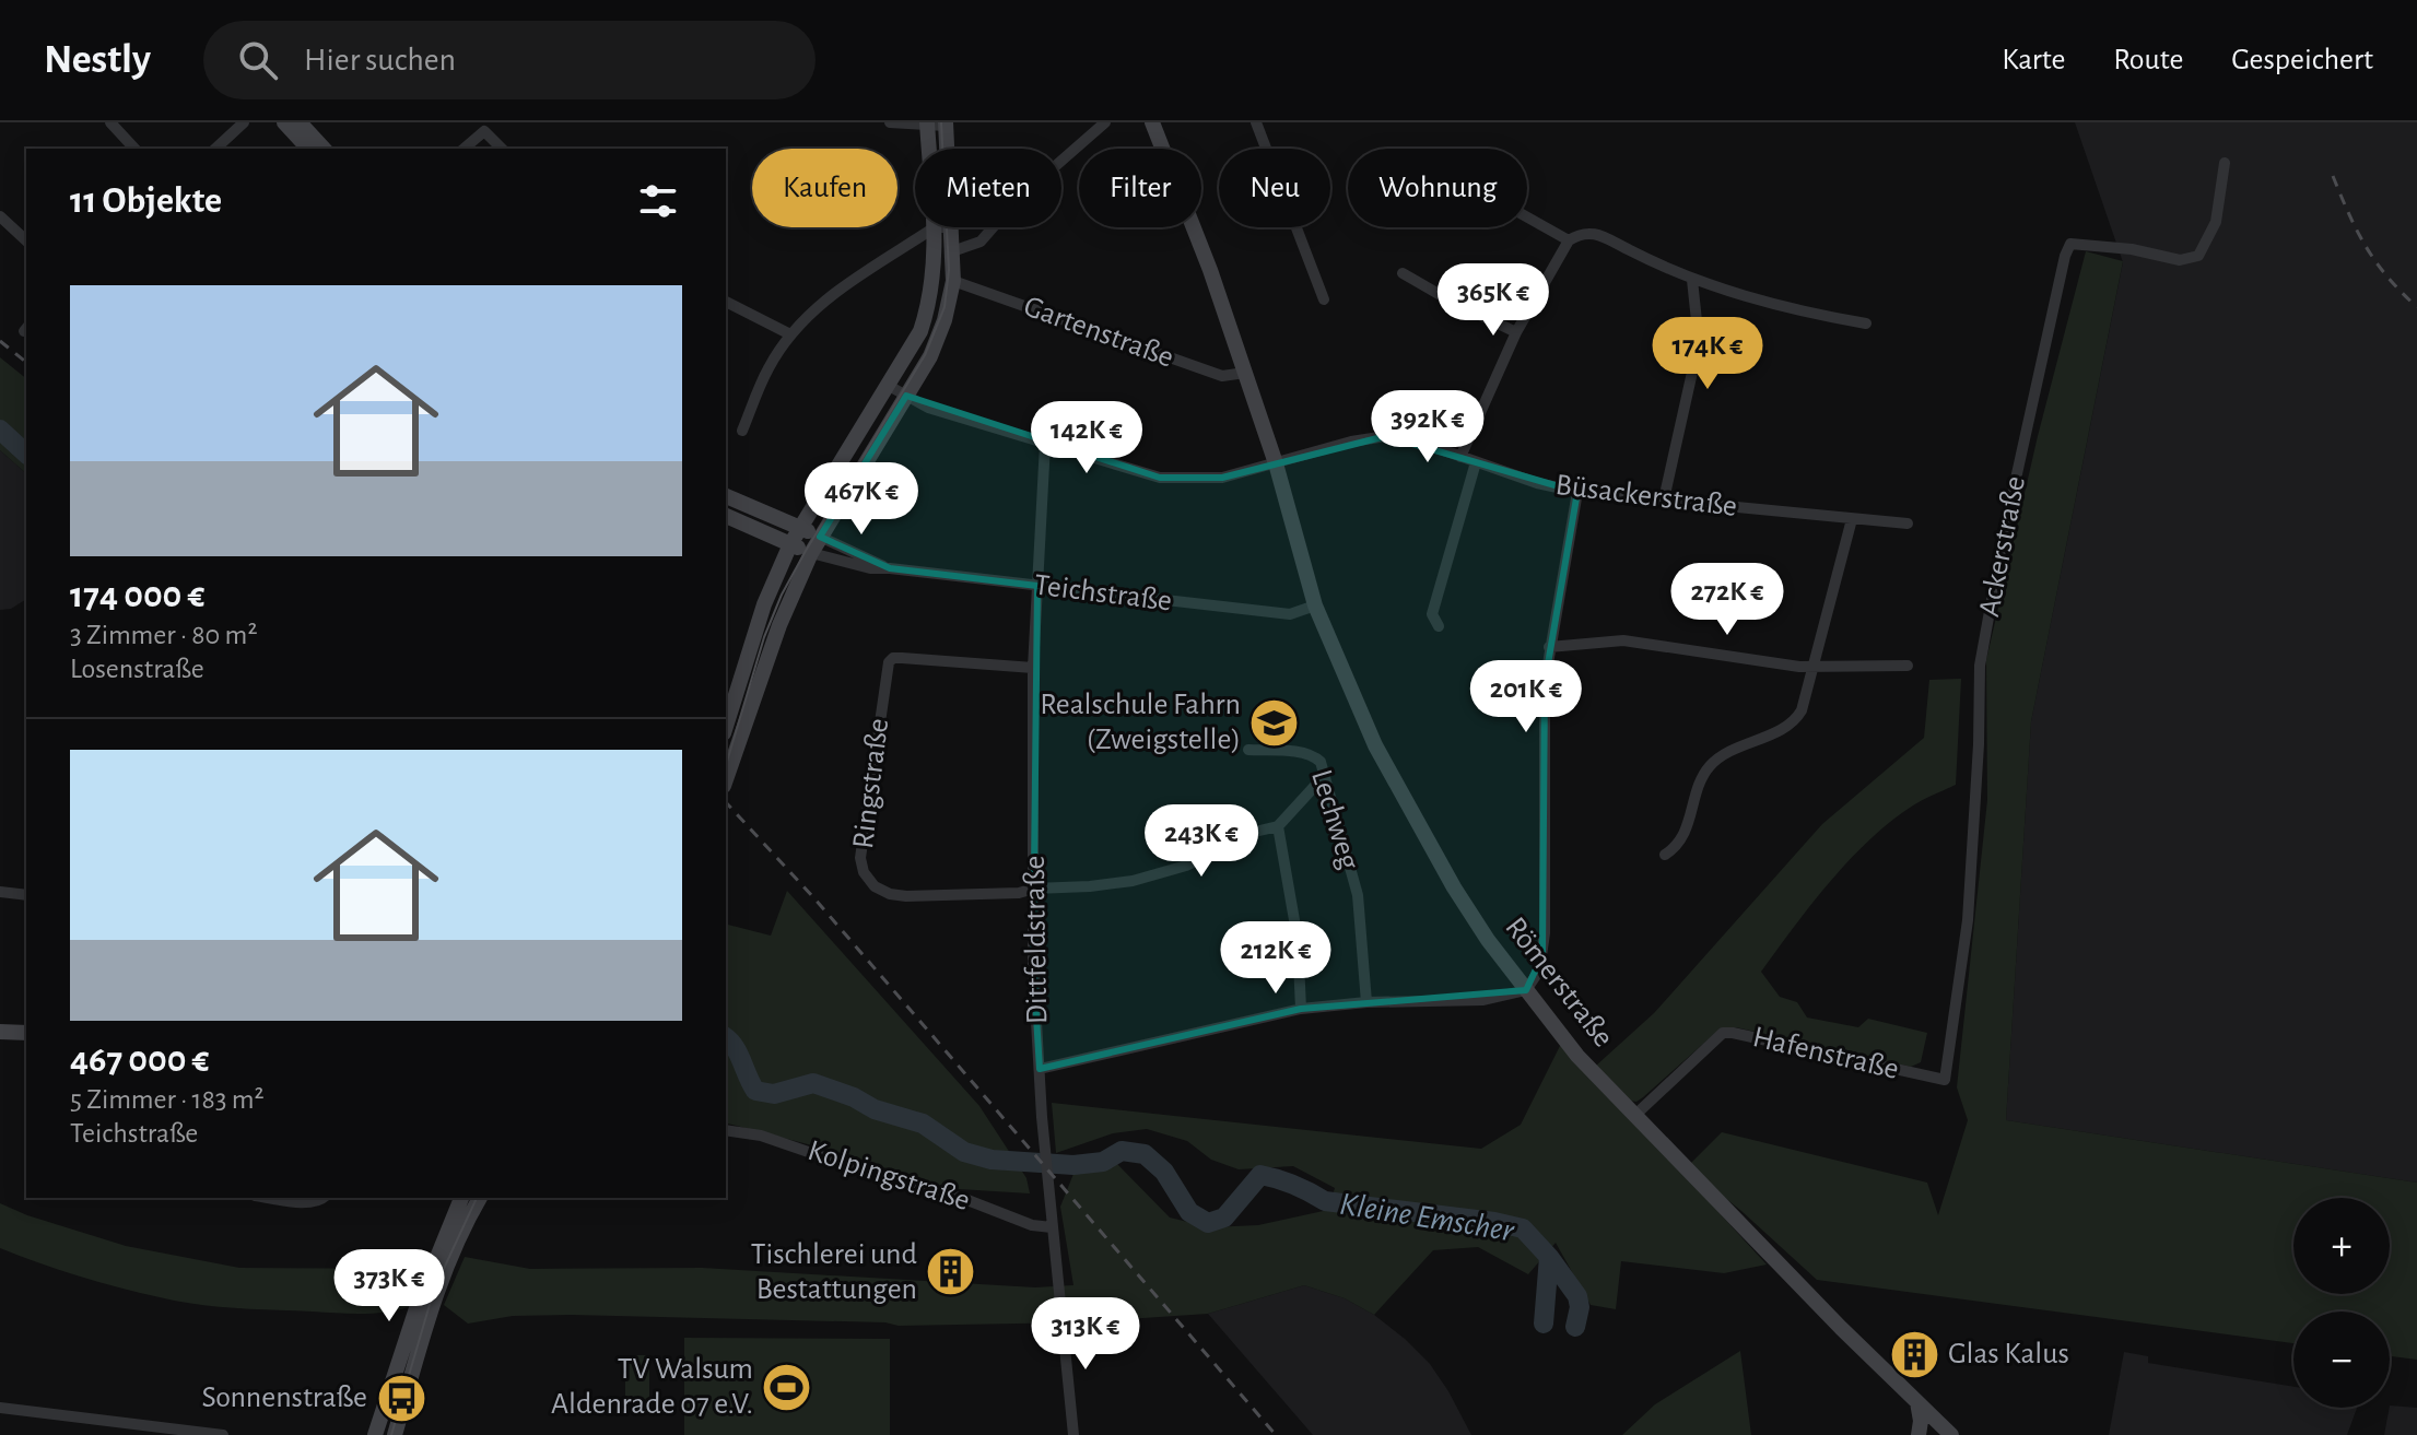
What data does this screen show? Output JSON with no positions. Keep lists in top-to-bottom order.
{
  "streets": {
    "street": [
      "Gartenstraße",
      "Büsackerstraße",
      "Ackerstraße",
      "Teichstraße",
      "Ringstraße",
      "Lechweg",
      "Dittfeldstraße",
      "Römerstraße",
      "Hafenstraße",
      "Kolpingstraße"
    ]
  },
  "crossings": [
    ["Gartenstraße", "Römerstraße"],
    ["Büsackerstraße", "Dittfeldstraße"],
    ["Büsackerstraße", "Römerstraße"],
    ["Ackerstraße", "Hafenstraße"],
    ["Teichstraße", "Dittfeldstraße"],
    ["Teichstraße", "Römerstraße"],
    ["Ringstraße", "Dittfeldstraße"],
    ["Dittfeldstraße", "Kolpingstraße"],
    ["Römerstraße", "Hafenstraße"]
  ],
  "water": ["Kleine Emscher"],
  "places": {
    "school or university": ["Realschule Fahrn (Zweigstelle)"],
    "building": ["Tischlerei und Bestattungen", "Glas Kalus"],
    "sports": ["TV Walsum Aldenrade 07 e.V."],
    "bus stop": ["Sonnenstraße"]
  },
  "page": {
    "header": "Nestly",
    "search": "Hier suchen",
    "nav": ["Karte", "Route", "Gespeichert"],
    "chip": [
      "Kaufen",
      "Mieten",
      "Filter",
      "Neu",
      "Wohnung"
    ],
    "heading": "11 Objekte",
    "list": [
      {
        "name": "174 000 €",
        "note": "3 Zimmer · 80 m² · Losenstraße"
      },
      {
        "name": "467 000 €",
        "note": "5 Zimmer · 183 m² · Teichstraße"
      }
    ],
    "price": [
      "365K €",
      "174K €",
      "392K €",
      "142K €",
      "467K €",
      "272K €",
      "201K €",
      "243K €",
      "212K €",
      "373K €",
      "313K €"
    ],
    "map_buttons": ["+", "−"]
  }
}
